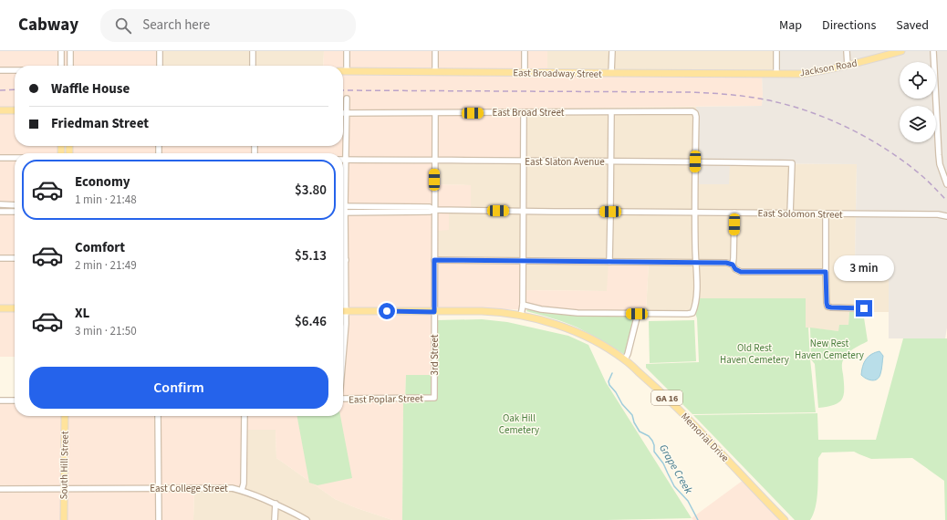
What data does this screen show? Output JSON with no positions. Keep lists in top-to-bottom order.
{
  "streets": {
    "main road": [
      "Jackson Road",
      "East Broadway Street",
      "GA 16",
      "Memorial Drive",
      "South Hill Street"
    ],
    "street": [
      "East Broad Street",
      "East Slaton Avenue",
      "East Solomon Street",
      "3rd Street",
      "East Poplar Street",
      "East College Street"
    ]
  },
  "crossings": [
    ["Jackson Road", "East Broadway Street"],
    ["East Broad Street", "East Slaton Avenue"],
    ["East Broad Street", "3rd Street"],
    ["East Slaton Avenue", "East Solomon Street"],
    ["East Slaton Avenue", "3rd Street"],
    ["East Solomon Street", "3rd Street"],
    ["3rd Street", "GA 16"],
    ["3rd Street", "East Poplar Street"],
    ["GA 16", "Memorial Drive"],
    ["South Hill Street", "East College Street"]
  ],
  "water": ["Grape Creek"],
  "parks": ["New Rest Haven Cemetery", "Old Rest Haven Cemetery", "Oak Hill Cemetery"],
  "page": {
    "header": "Cabway",
    "search": "Search here",
    "nav": ["Map", "Directions", "Saved"],
    "banner": ["Waffle House", "Friedman Street"],
    "list": [
      {
        "name": "Economy",
        "note": "1 min · 21:48",
        "value": "$3.80"
      },
      {
        "name": "Comfort",
        "note": "2 min · 21:49",
        "value": "$5.13"
      },
      {
        "name": "XL",
        "note": "3 min · 21:50",
        "value": "$6.46"
      }
    ],
    "bubble": "3 min",
    "buttons": "Confirm"
  }
}
